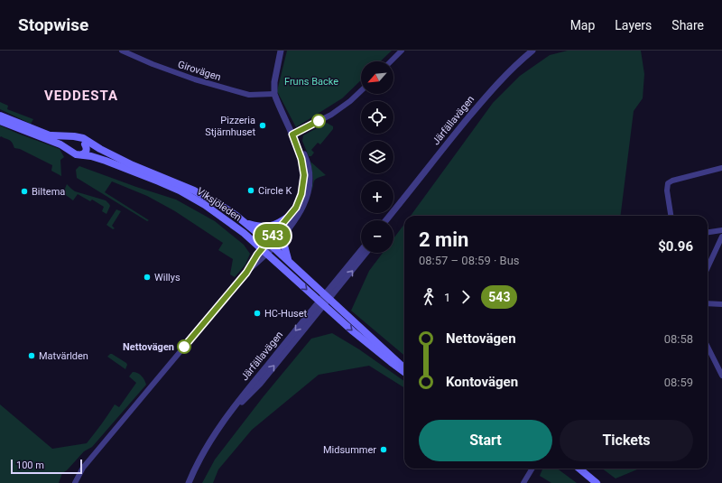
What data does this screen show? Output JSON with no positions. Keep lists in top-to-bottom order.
{
  "streets": {
    "main road": ["Viksjöleden"],
    "street": ["Girovägen", "Järfällavägen"]
  },
  "crossings": [
    ["Järfällavägen", "Viksjöleden"]
  ],
  "districts": ["VEDDESTA"],
  "parks": ["Fruns Backe"],
  "places": [
    "Pizzeria Stjärnhuset",
    "Circle K",
    "Biltema",
    "Willys",
    "HC-Huset",
    "Nettovägen",
    "Matvärlden",
    "Midsummer"
  ],
  "lines": ["bus line 543"],
  "scale_bar": "100 m",
  "north": "bottom left",
  "page": {
    "header": "Stopwise",
    "nav": ["Map", "Layers", "Share"],
    "on_map": "543",
    "map_buttons": ["+", "−"],
    "heading": ["2 min", "08:57 – 08:59 · Bus", "$0.96"],
    "legs": ["1", "543"],
    "list": [
      {
        "name": "Nettovägen",
        "value": "08:58"
      },
      {
        "name": "Kontovägen",
        "value": "08:59"
      }
    ],
    "buttons": ["Start", "Tickets"],
    "scale": "100 m"
  }
}
